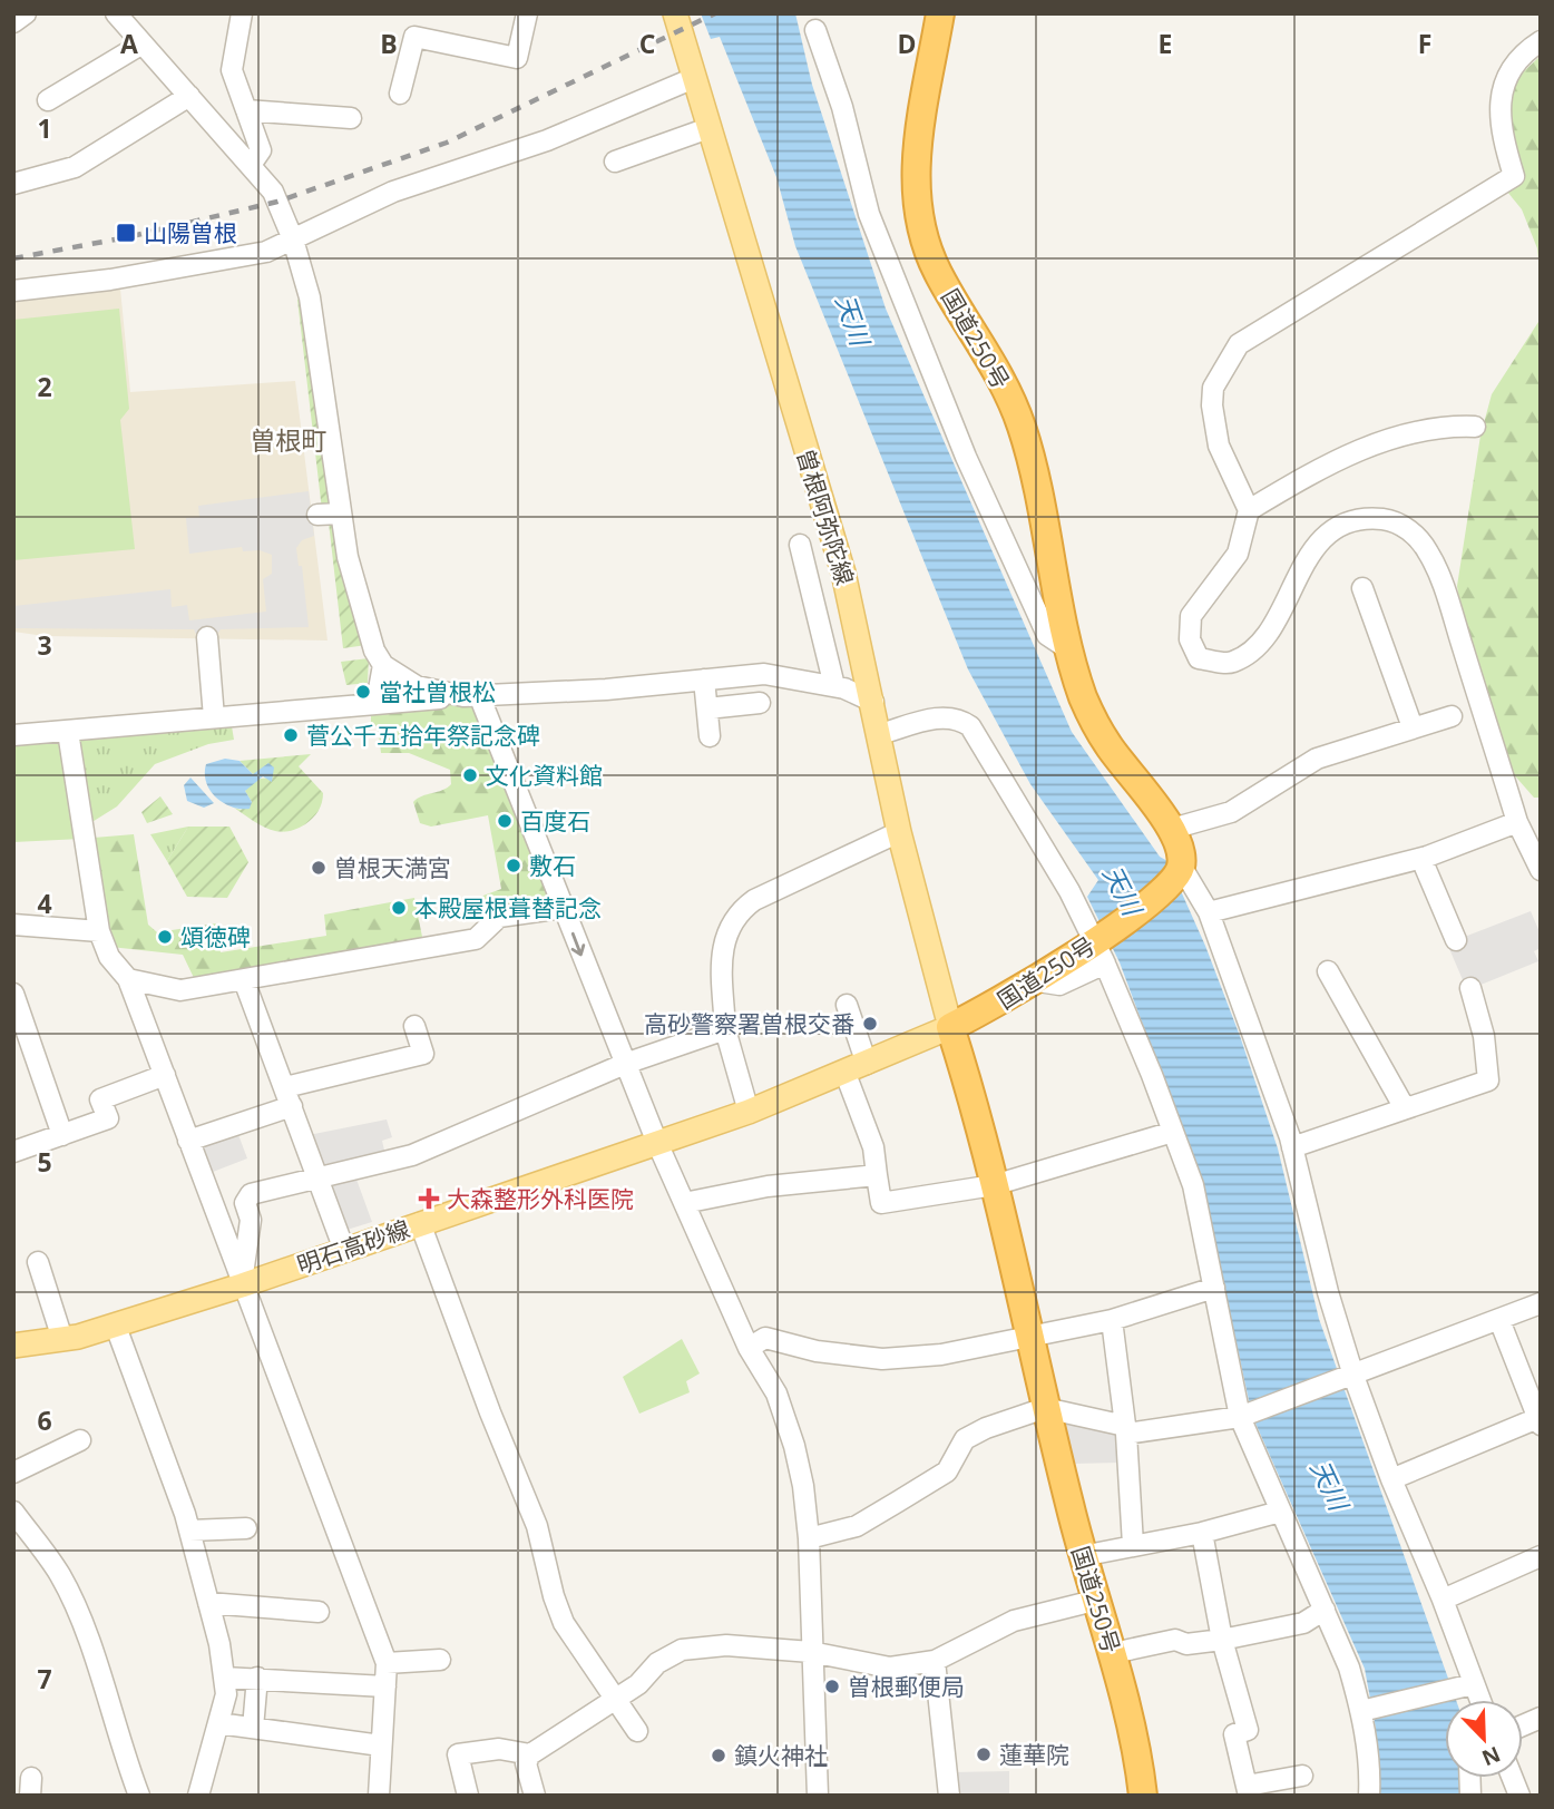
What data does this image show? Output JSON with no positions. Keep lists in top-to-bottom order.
{
  "streets": {
    "highway": ["国道250号"],
    "main road": ["曽根阿弥陀線", "明石高砂線"]
  },
  "crossings": [
    ["国道250号", "曽根阿弥陀線"],
    ["国道250号", "明石高砂線"],
    ["曽根阿弥陀線", "明石高砂線"]
  ],
  "districts": ["曽根町"],
  "water": ["天川"],
  "places": {
    "transit": ["山陽曽根"],
    "other": [
      "當社曽根松",
      "菅公千五拾年祭記念碑",
      "文化資料館",
      "百度石",
      "敷石",
      "曽根天満宮",
      "本殿屋根葺替記念",
      "頌徳碑",
      "高砂警察署曽根交番",
      "曽根郵便局",
      "蓮華院",
      "鎮火神社"
    ],
    "health": ["大森整形外科医院"]
  },
  "north": "bottom right",
  "grid": {
    "columns": [
      "A",
      "B",
      "C",
      "D",
      "E",
      "F"
    ],
    "rows": [
      "1",
      "2",
      "3",
      "4",
      "5",
      "6",
      "7"
    ]
  }
}
